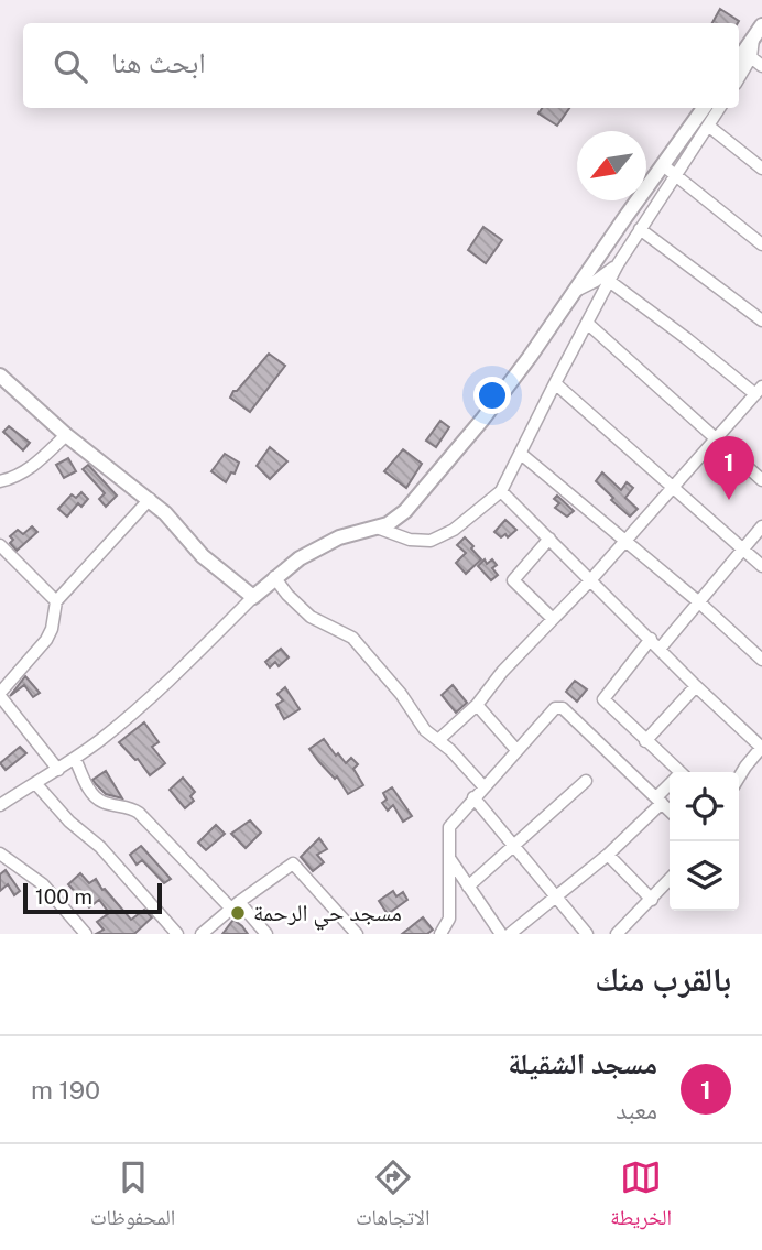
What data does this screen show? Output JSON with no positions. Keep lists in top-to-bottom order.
{
  "places": ["مسجد حي الرحمة"],
  "scale_bar": "100 m",
  "north": "bottom left",
  "page": {
    "search": "ابحث هنا",
    "pins": "1",
    "scale": "100 m",
    "heading": "بالقرب منك",
    "list": [
      {
        "mark": "1",
        "name": "مسجد الشقيلة",
        "note": "معبد",
        "value": "190 m"
      }
    ],
    "nav": ["الخريطة", "الاتجاهات", "المحفوظات"]
  }
}
